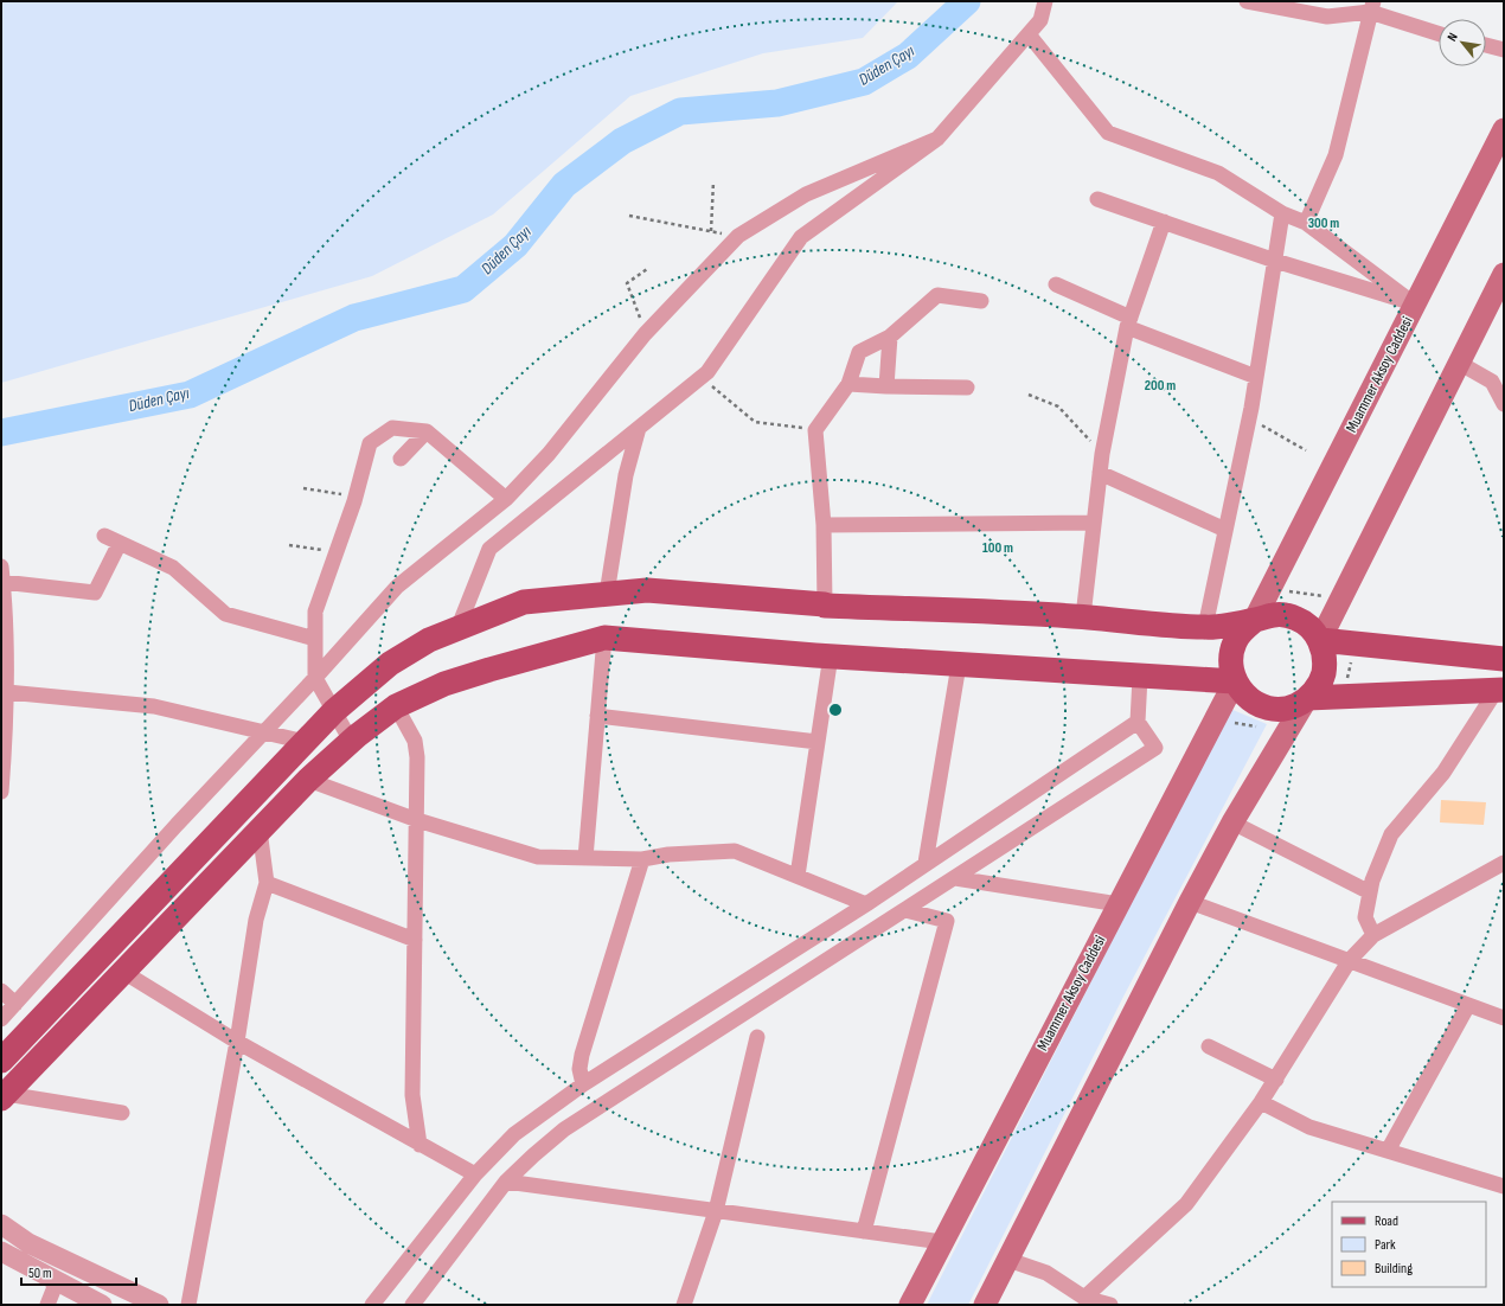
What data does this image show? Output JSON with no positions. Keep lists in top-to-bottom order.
{
  "streets": {
    "main road": ["Muammer Aksoy Caddesi"]
  },
  "water": ["Düden Çayı"],
  "legend": ["Road", "Park", "Building"],
  "scale_bar": "50 m",
  "north": "top left",
  "rings": ["300 m", "200 m", "100 m"]
}
